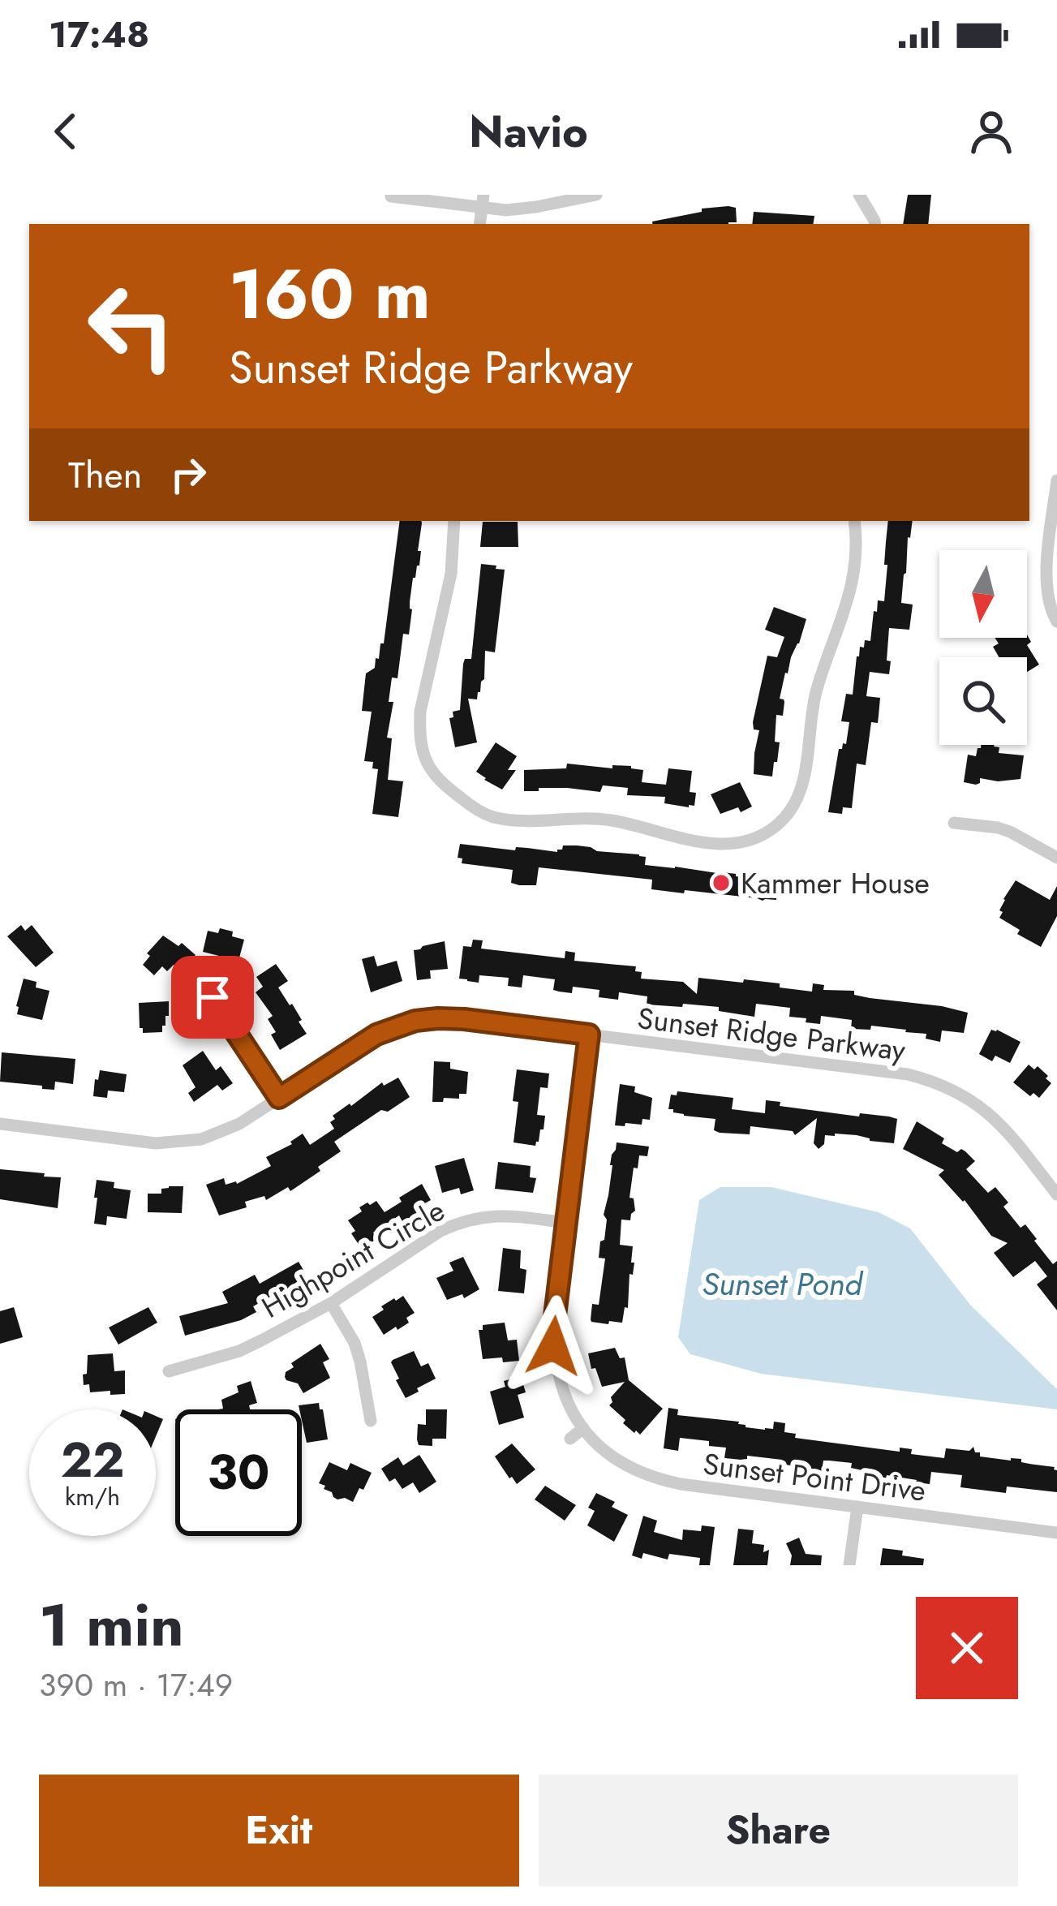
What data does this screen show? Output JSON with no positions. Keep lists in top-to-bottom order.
{
  "streets": {
    "street": ["Sunset Ridge Parkway", "Highpoint Circle", "Sunset Point Drive"]
  },
  "crossings": [
    ["Sunset Ridge Parkway", "Sunset Point Drive"],
    ["Highpoint Circle", "Sunset Point Drive"]
  ],
  "water": ["Sunset Pond"],
  "places": ["Kammer House"],
  "north": "bottom",
  "page": {
    "status": "17:48",
    "header": "Navio",
    "turn": ["160 m", "Sunset Ridge Parkway"],
    "then": "Then",
    "speed": "22 km/h",
    "limit": "30",
    "heading": ["1 min", "390 m · 17:49"],
    "buttons": ["Exit", "Share"]
  }
}
